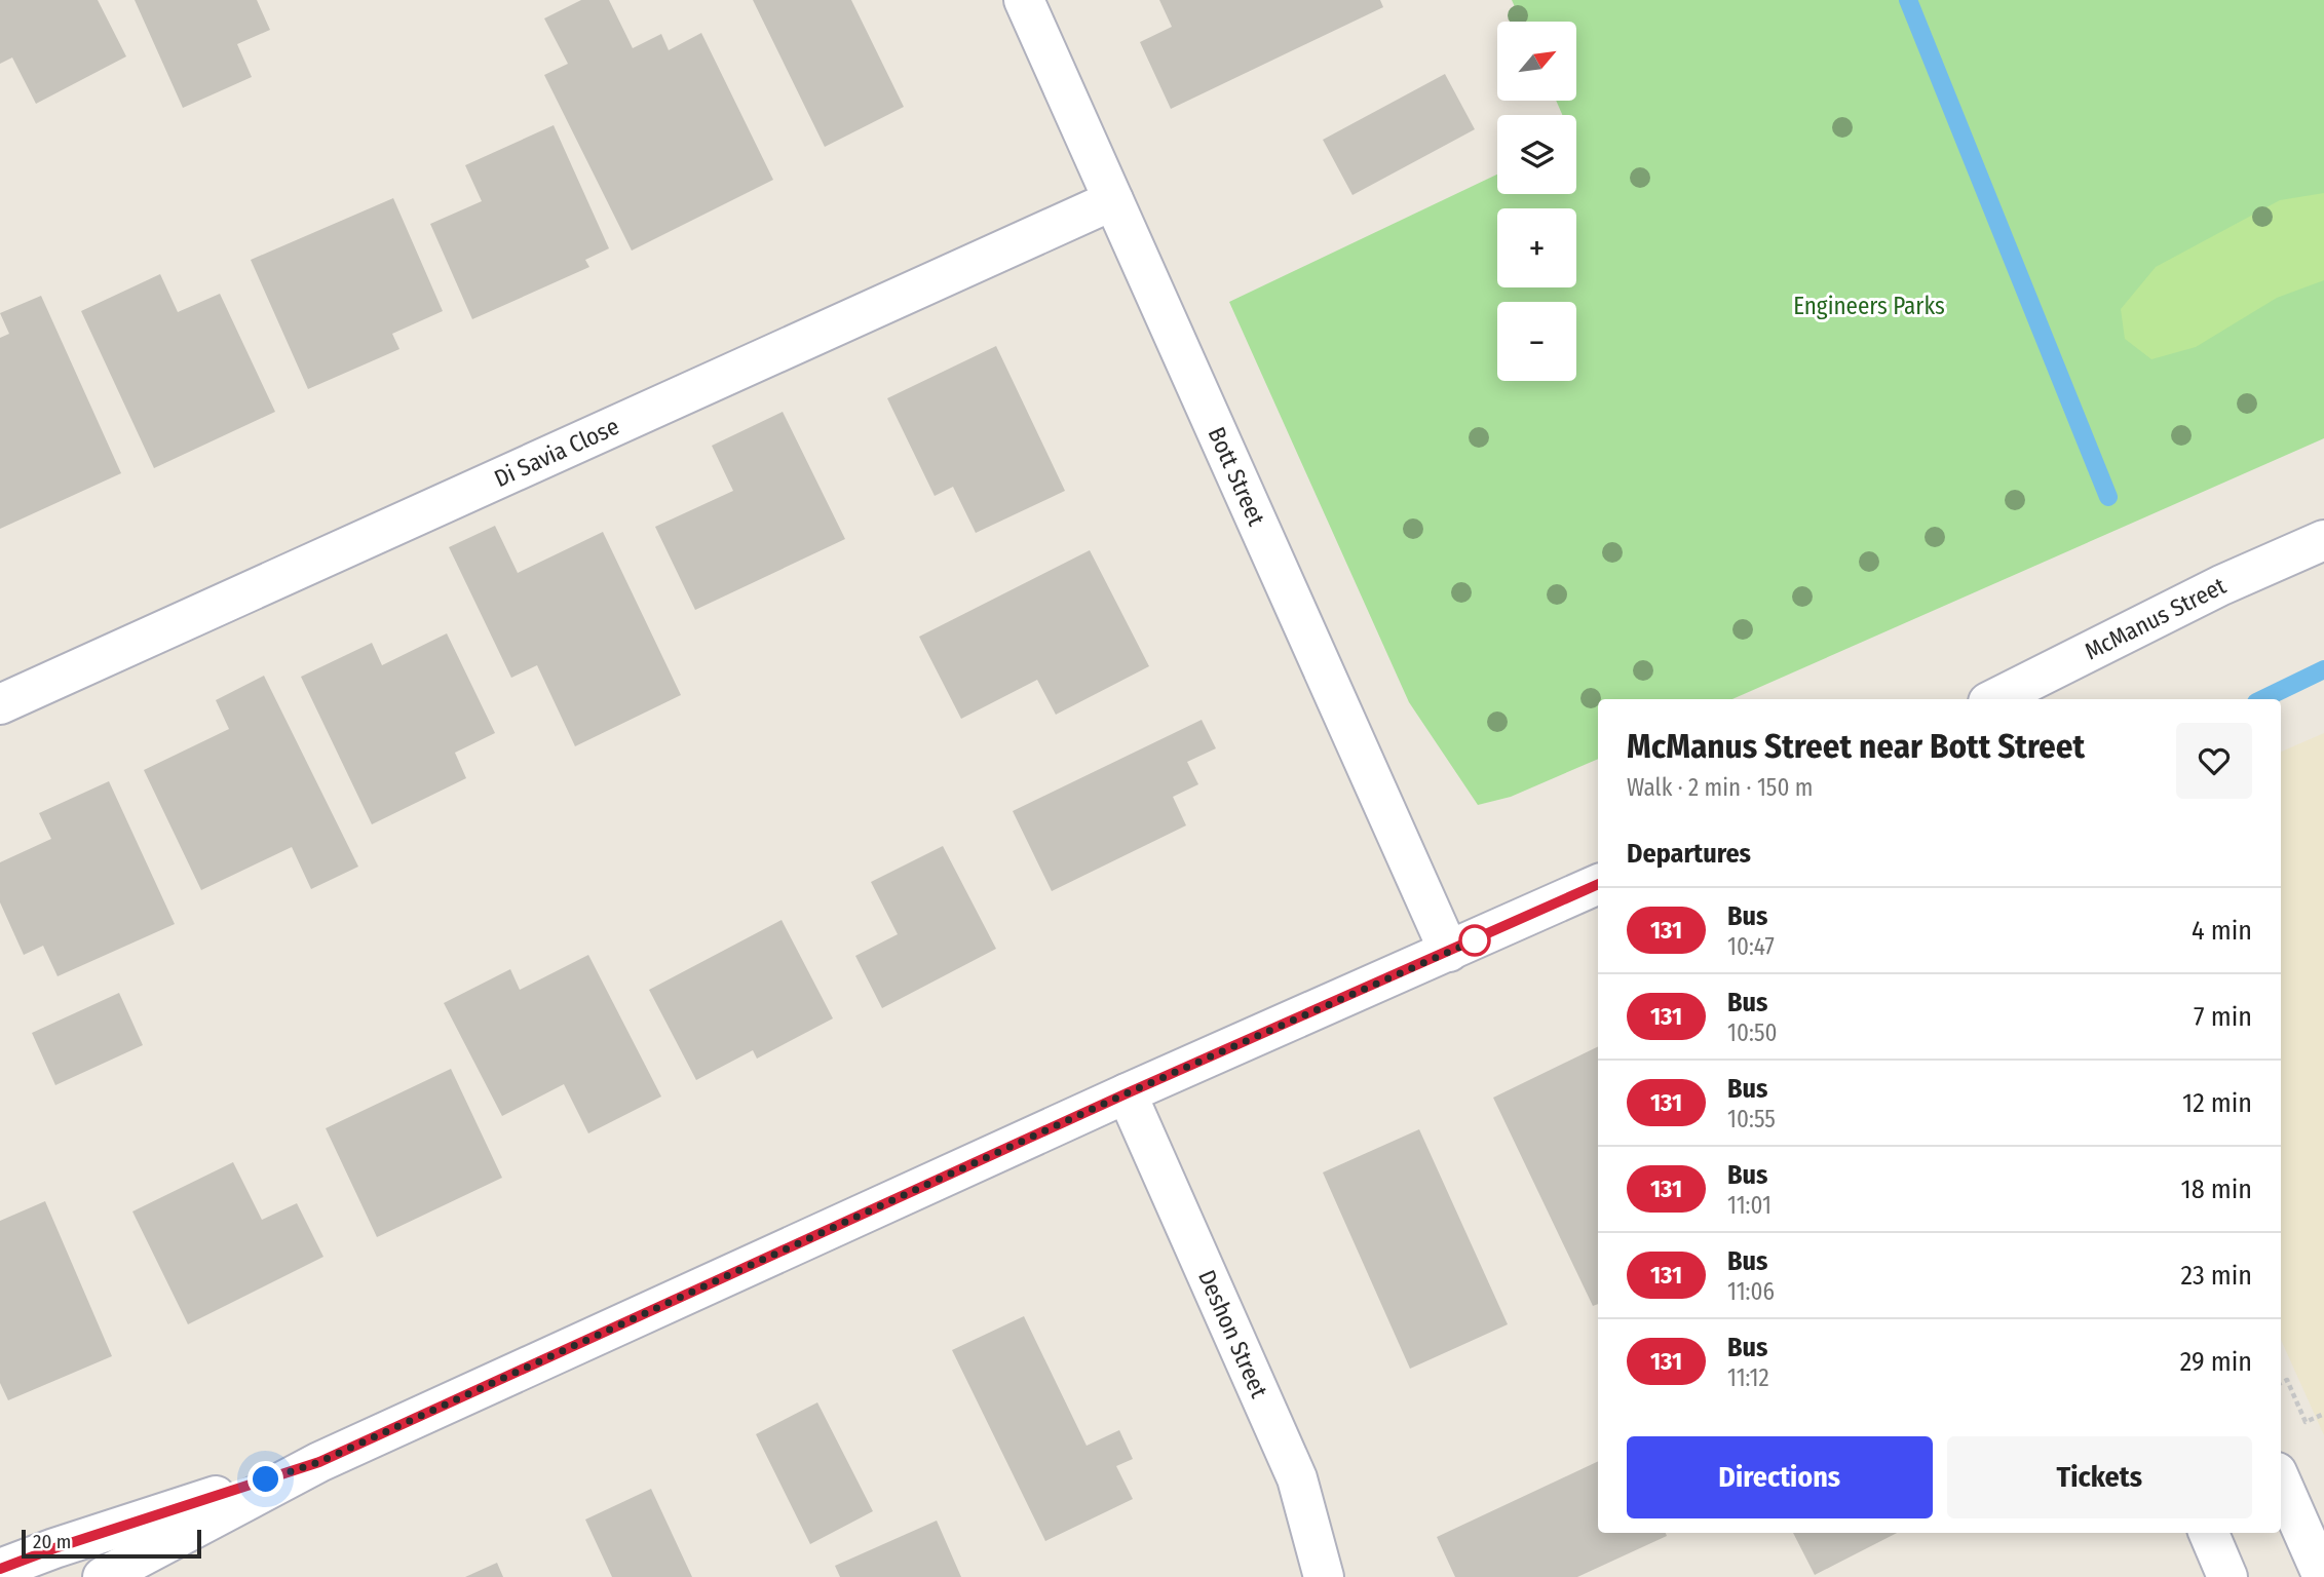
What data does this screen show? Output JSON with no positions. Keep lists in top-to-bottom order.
{
  "streets": {
    "street": [
      "Di Savia Close",
      "Bott Street",
      "McManus Street",
      "Deshon Street"
    ]
  },
  "crossings": [
    ["Di Savia Close", "Bott Street"]
  ],
  "parks": ["Engineers Parks"],
  "lines": ["bus line 131"],
  "scale_bar": "20 m",
  "north": "top right",
  "page": {
    "map_buttons": ["+", "−"],
    "heading": [
      ["McManus Street near Bott Street", "Walk · 2 min · 150 m"],
      "Departures"
    ],
    "list": [
      {
        "mark": "131",
        "name": "Bus",
        "note": "10:47",
        "value": "4 min"
      },
      {
        "mark": "131",
        "name": "Bus",
        "note": "10:50",
        "value": "7 min"
      },
      {
        "mark": "131",
        "name": "Bus",
        "note": "10:55",
        "value": "12 min"
      },
      {
        "mark": "131",
        "name": "Bus",
        "note": "11:01",
        "value": "18 min"
      },
      {
        "mark": "131",
        "name": "Bus",
        "note": "11:06",
        "value": "23 min"
      },
      {
        "mark": "131",
        "name": "Bus",
        "note": "11:12",
        "value": "29 min"
      }
    ],
    "buttons": ["Directions", "Tickets"],
    "scale": "20 m"
  }
}
